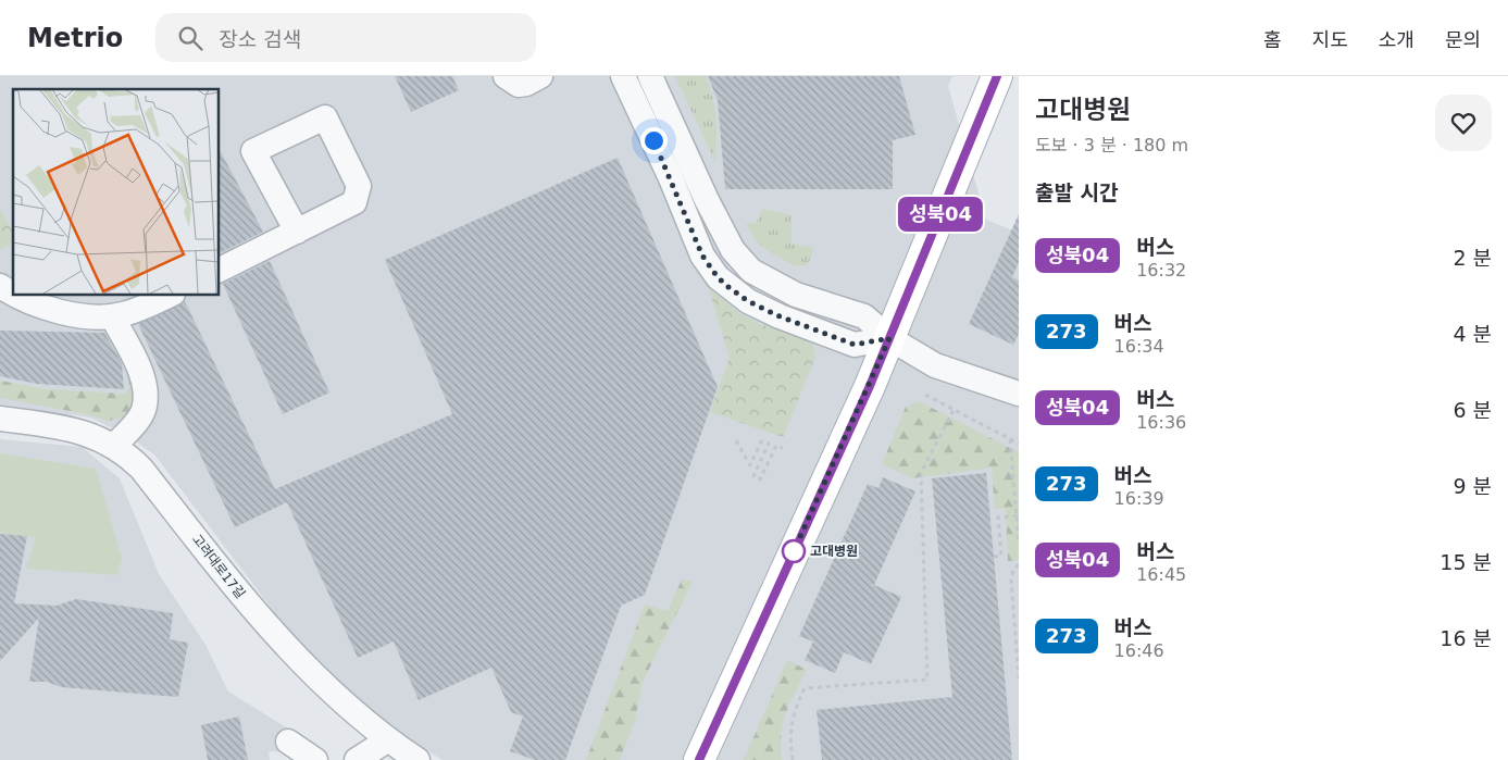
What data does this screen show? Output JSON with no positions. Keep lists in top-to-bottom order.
{
  "streets": {
    "street": ["고려대로17길"]
  },
  "places": ["고대병원"],
  "lines": ["bus line 성북04"],
  "page": {
    "header": "Metrio",
    "search": "장소 검색",
    "nav": [
      "홈",
      "지도",
      "소개",
      "문의"
    ],
    "on_map": "성북04",
    "heading": [
      ["고대병원", "도보 · 3 분 · 180 m"],
      "출발 시간"
    ],
    "list": [
      {
        "mark": "성북04",
        "name": "버스",
        "note": "16:32",
        "value": "2 분"
      },
      {
        "mark": "273",
        "name": "버스",
        "note": "16:34",
        "value": "4 분"
      },
      {
        "mark": "성북04",
        "name": "버스",
        "note": "16:36",
        "value": "6 분"
      },
      {
        "mark": "273",
        "name": "버스",
        "note": "16:39",
        "value": "9 분"
      },
      {
        "mark": "성북04",
        "name": "버스",
        "note": "16:45",
        "value": "15 분"
      },
      {
        "mark": "273",
        "name": "버스",
        "note": "16:46",
        "value": "16 분"
      }
    ]
  }
}
